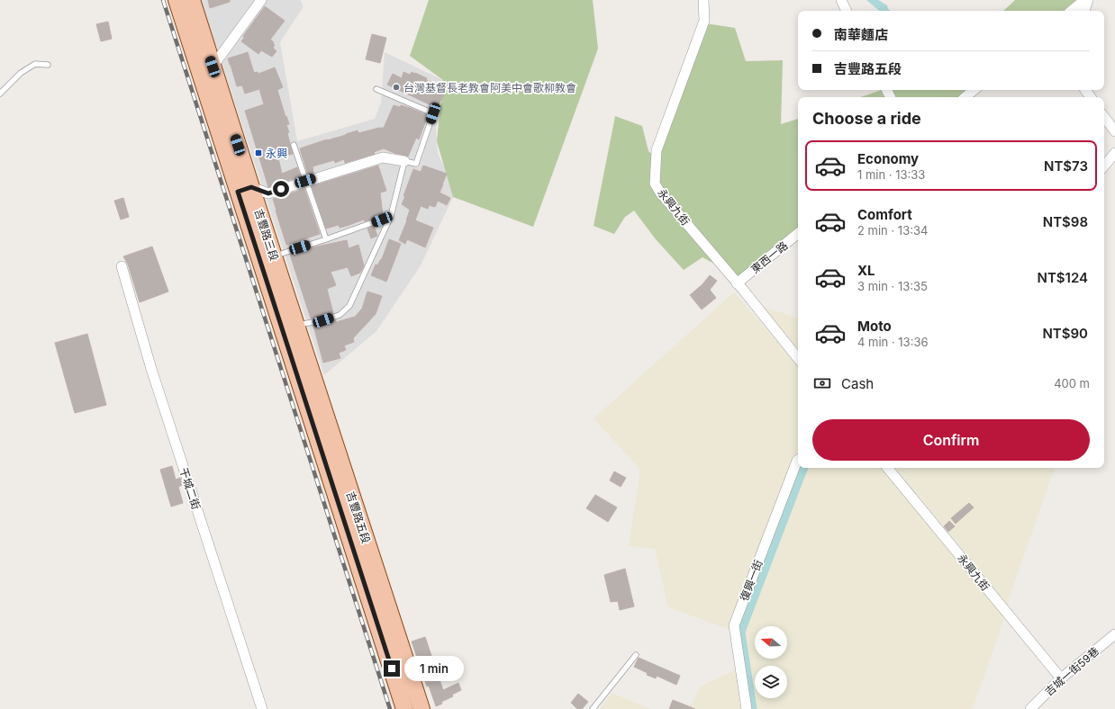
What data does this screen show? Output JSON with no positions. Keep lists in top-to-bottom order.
{
  "streets": {
    "main road": ["吉豐路三段", "吉豐路五段"],
    "street": [
      "永興九街",
      "東西一路",
      "干城二街",
      "復興一街",
      "吉城一街59巷"
    ]
  },
  "crossings": [
    ["永興九街", "東西一路"],
    ["永興九街", "吉城一街59巷"],
    ["吉豐路三段", "吉豐路五段"]
  ],
  "places": {
    "other": ["台灣基督長老教會阿美中會歌柳教會"],
    "transit": ["永興"]
  },
  "north": "left",
  "page": {
    "banner": ["南華麵店", "吉豐路五段"],
    "heading": "Choose a ride",
    "list": [
      {
        "name": "Economy",
        "note": "1 min · 13:33",
        "value": "NT$73"
      },
      {
        "name": "Comfort",
        "note": "2 min · 13:34",
        "value": "NT$98"
      },
      {
        "name": "XL",
        "note": "3 min · 13:35",
        "value": "NT$124"
      },
      {
        "name": "Moto",
        "note": "4 min · 13:36",
        "value": "NT$90"
      }
    ],
    "pay": ["Cash", "400 m"],
    "buttons": "Confirm",
    "bubble": "1 min"
  }
}
